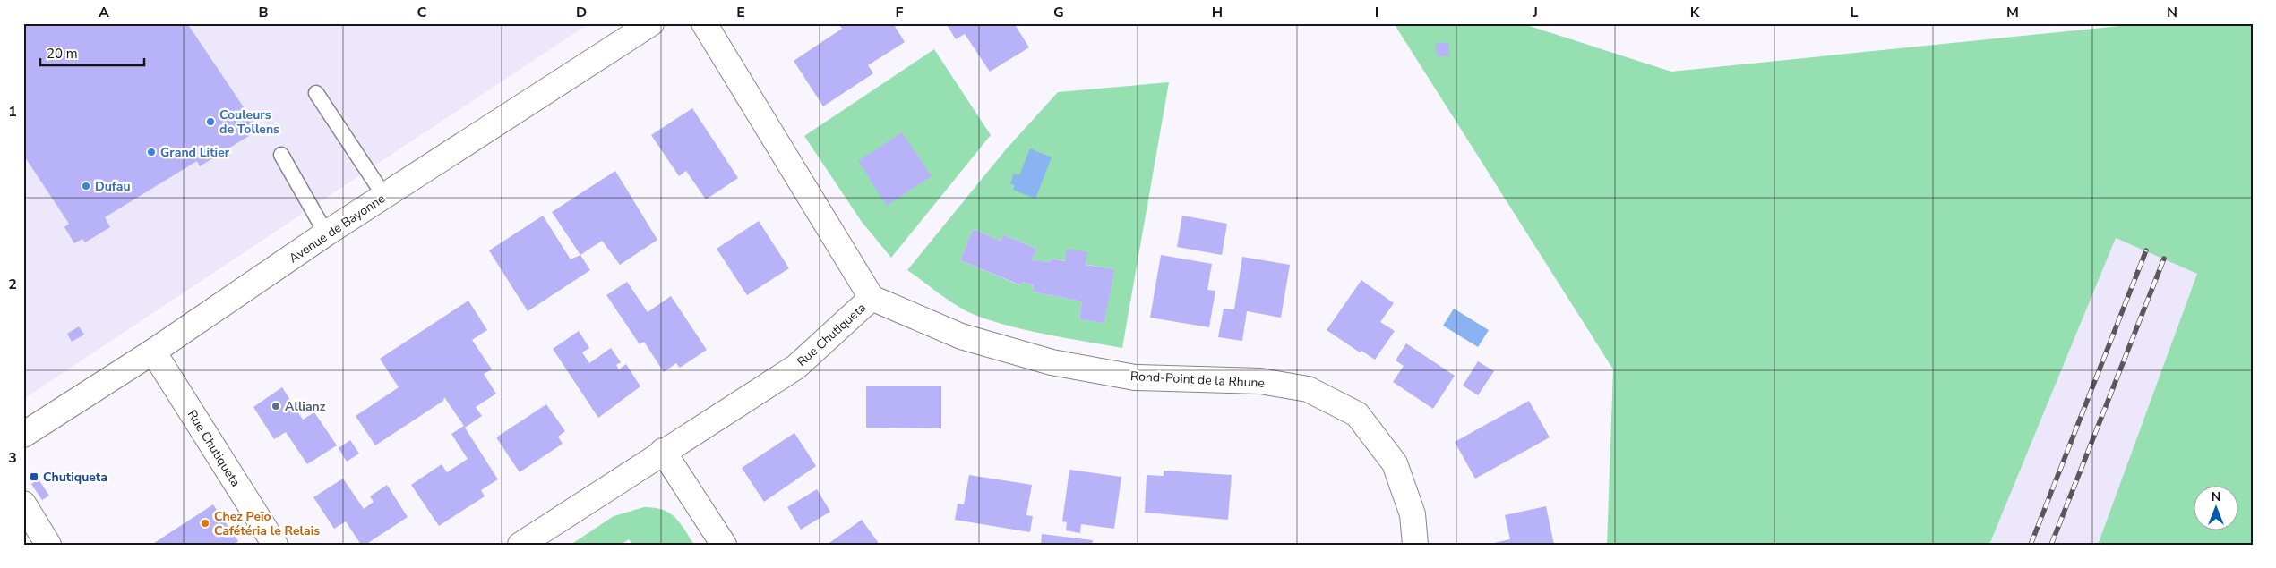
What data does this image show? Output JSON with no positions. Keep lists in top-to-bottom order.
{
  "streets": {
    "street": ["Avenue de Bayonne", "Rue Chutiqueta", "Rond-Point de la Rhune"]
  },
  "crossings": [
    ["Avenue de Bayonne", "Rue Chutiqueta"],
    ["Rue Chutiqueta", "Rond-Point de la Rhune"]
  ],
  "places": {
    "other": [
      "Couleurs de Tollens",
      "Grand Litier",
      "Dufau",
      "Allianz",
      "Chez Peïo Cafétéria le Relais"
    ],
    "transit": ["Chutiqueta"]
  },
  "scale_bar": "20 m",
  "north": "top",
  "grid": {
    "columns": [
      "A",
      "B",
      "C",
      "D",
      "E",
      "F",
      "G",
      "H",
      "I",
      "J",
      "K",
      "L",
      "M",
      "N"
    ],
    "rows": ["1", "2", "3"]
  }
}
